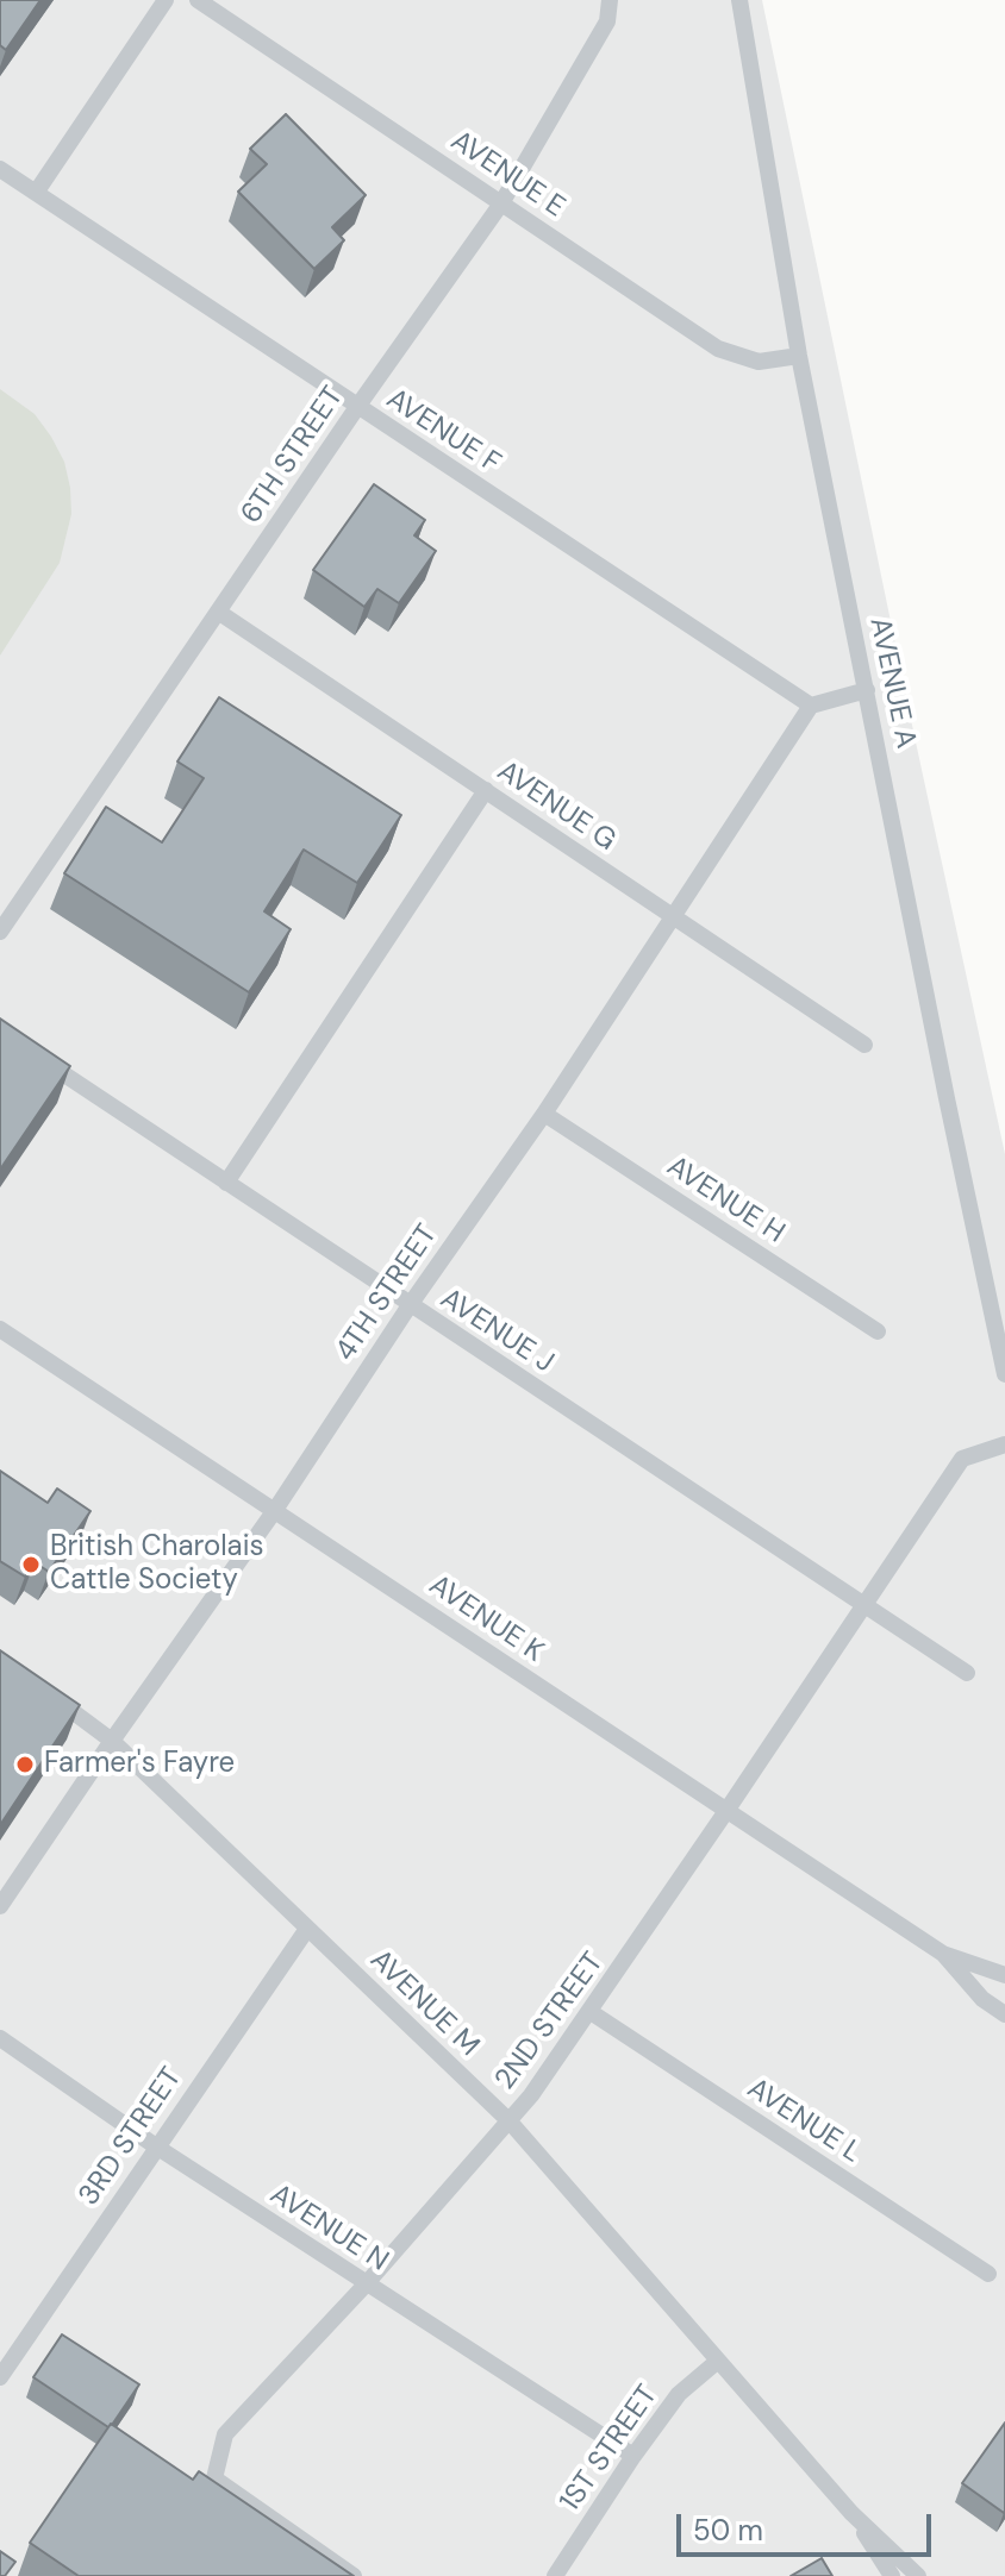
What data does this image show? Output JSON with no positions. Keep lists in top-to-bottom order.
{
  "streets": {
    "lane": [
      "AVENUE E",
      "AVENUE F",
      "6TH STREET",
      "AVENUE A",
      "AVENUE G",
      "AVENUE H",
      "4TH STREET",
      "AVENUE J",
      "AVENUE K",
      "AVENUE M",
      "2ND STREET",
      "AVENUE L",
      "3RD STREET",
      "AVENUE N",
      "1ST STREET"
    ]
  },
  "crossings": [
    ["AVENUE E", "6TH STREET"],
    ["AVENUE E", "AVENUE A"],
    ["AVENUE F", "6TH STREET"],
    ["AVENUE F", "4TH STREET"],
    ["6TH STREET", "AVENUE G"],
    ["AVENUE G", "4TH STREET"],
    ["AVENUE H", "4TH STREET"],
    ["4TH STREET", "AVENUE J"],
    ["4TH STREET", "AVENUE K"],
    ["4TH STREET", "AVENUE M"],
    ["AVENUE J", "2ND STREET"],
    ["AVENUE K", "2ND STREET"],
    ["AVENUE M", "2ND STREET"],
    ["AVENUE M", "3RD STREET"],
    ["AVENUE M", "1ST STREET"],
    ["2ND STREET", "AVENUE L"],
    ["2ND STREET", "AVENUE N"],
    ["3RD STREET", "AVENUE N"],
    ["AVENUE N", "1ST STREET"]
  ],
  "places": ["British Charolais Cattle Society", "Farmer's Fayre"],
  "scale_bar": "50 m"
}
